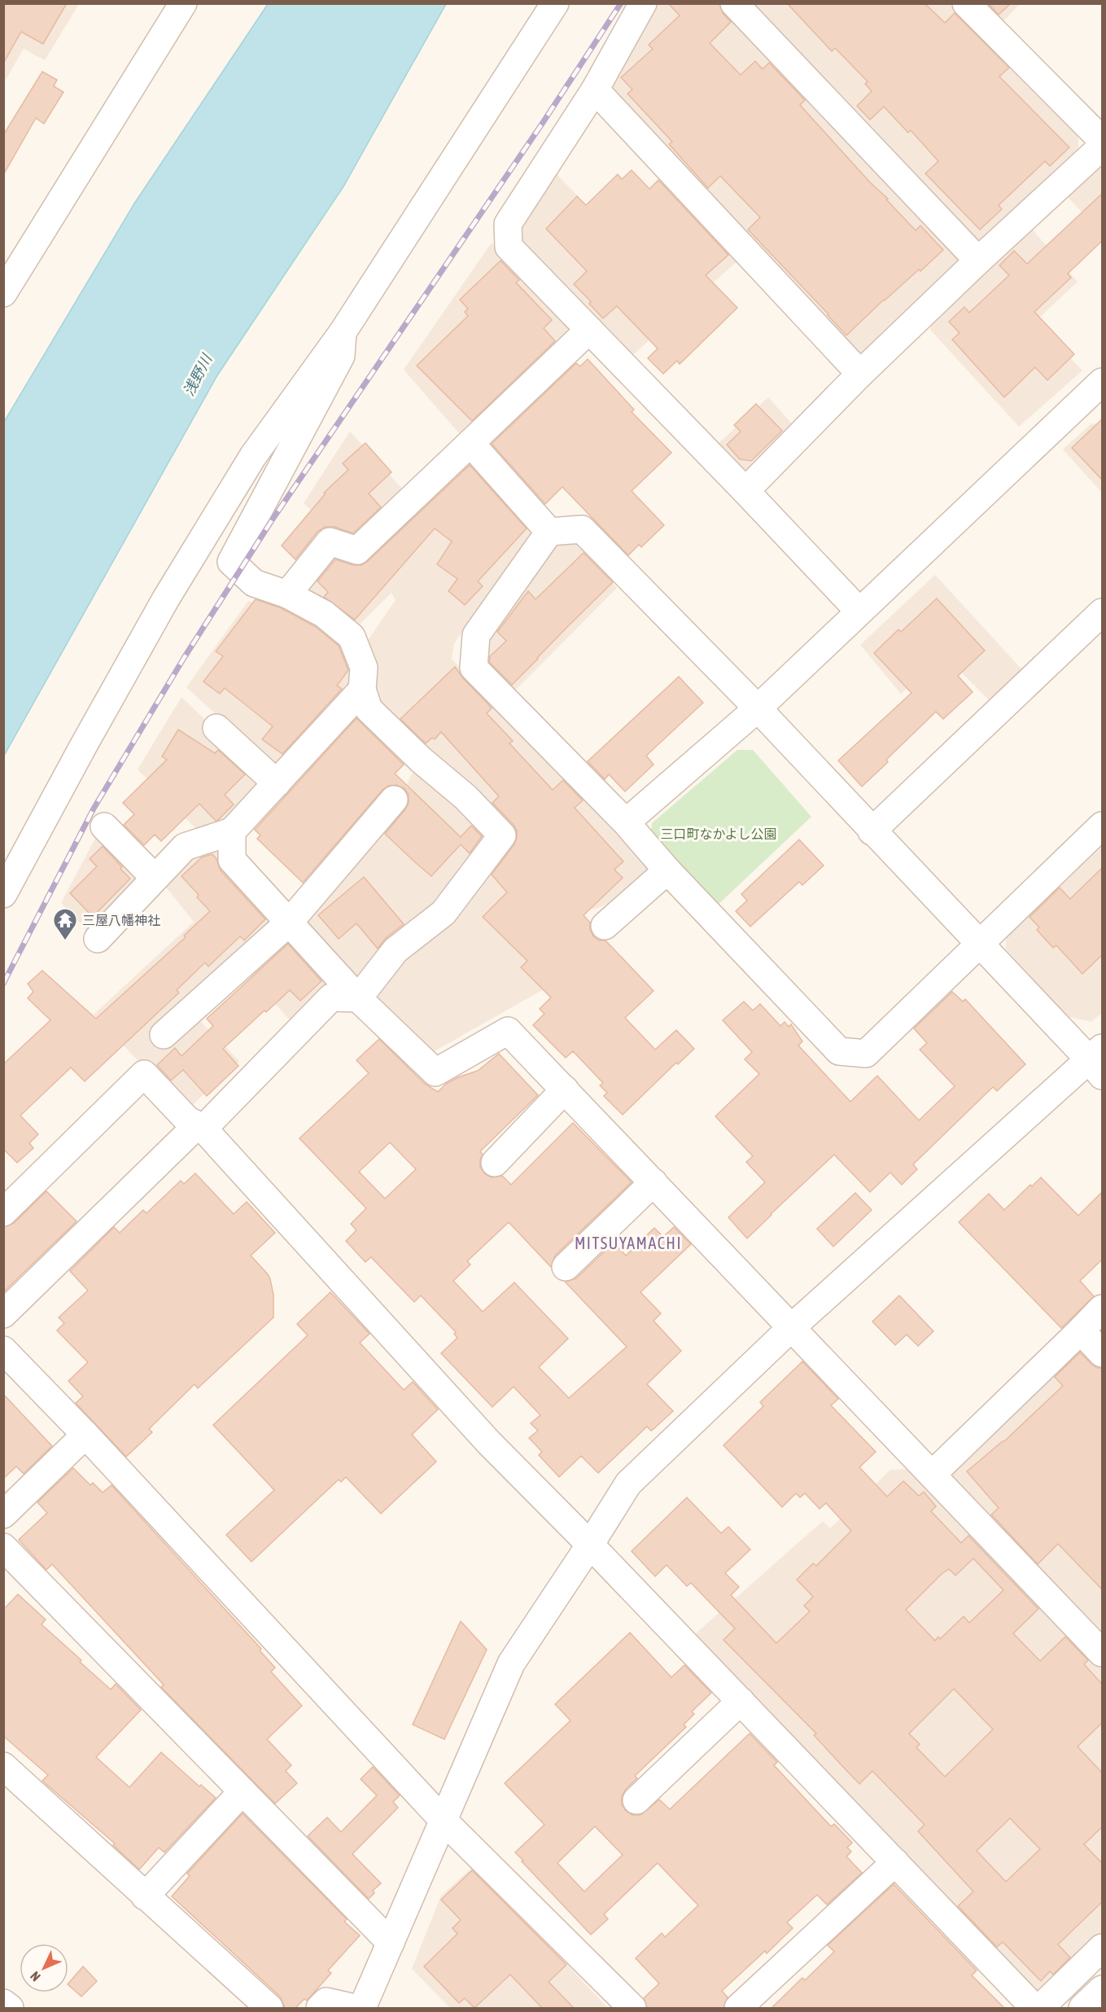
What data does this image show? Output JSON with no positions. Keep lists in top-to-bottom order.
{
  "districts": ["MITSUYAMACHI"],
  "water": ["浅野川"],
  "parks": ["三口町なかよし公園"],
  "places": {
    "temple": ["三屋八幡神社"]
  },
  "north": "bottom left"
}
